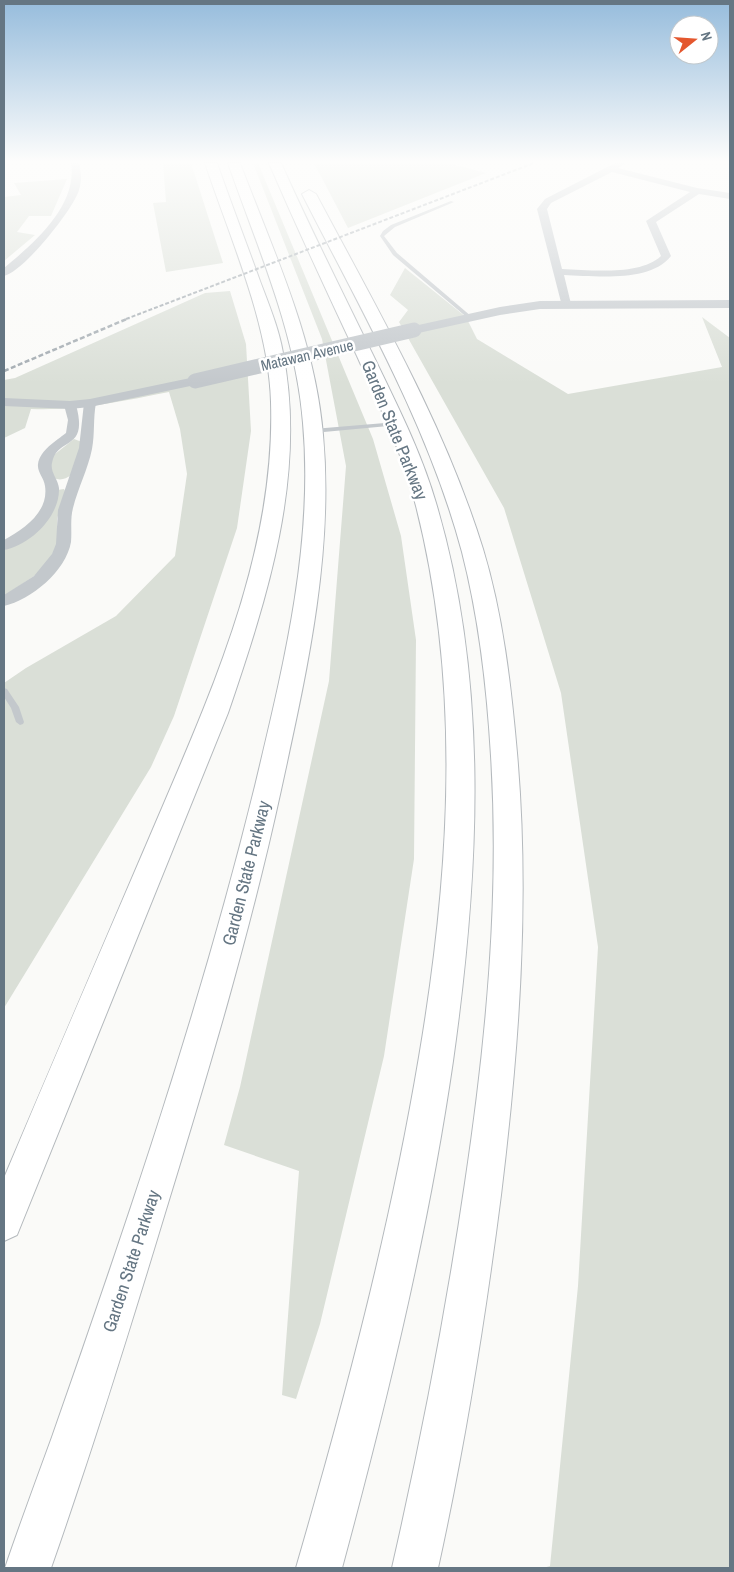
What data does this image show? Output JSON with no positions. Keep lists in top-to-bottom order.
{
  "streets": {
    "highway": ["Garden State Parkway"],
    "street": ["Matawan Avenue"]
  },
  "north": "right"
}
